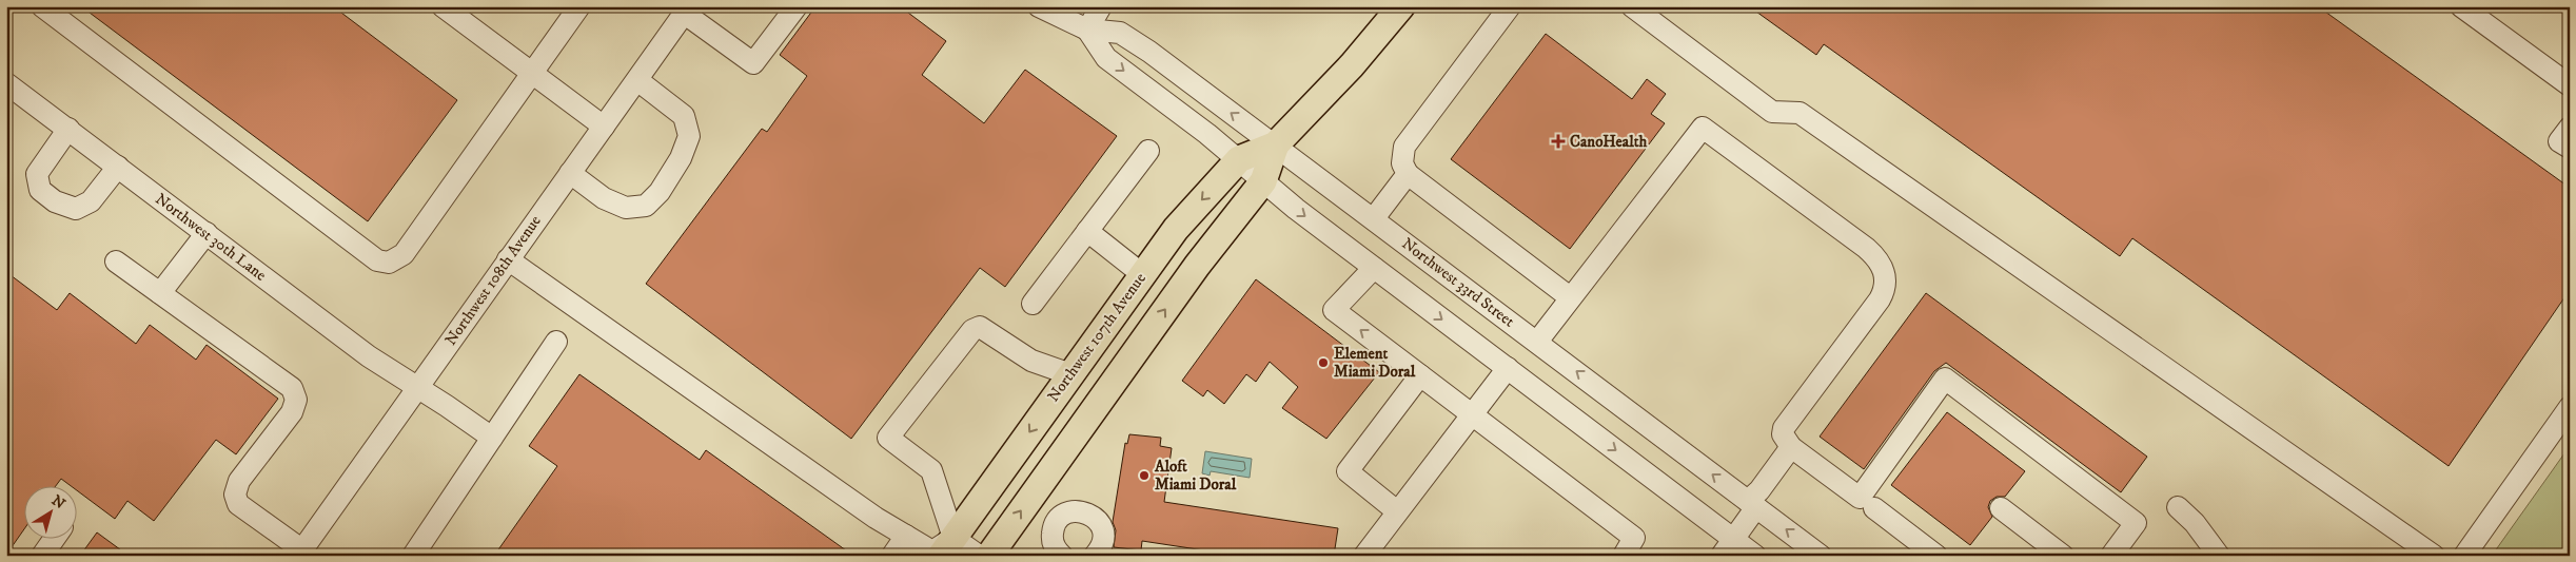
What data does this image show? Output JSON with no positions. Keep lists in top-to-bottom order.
{
  "streets": {
    "main road": ["Northwest 107th Avenue"],
    "street": ["Northwest 30th Lane", "Northwest 108th Avenue", "Northwest 33rd Street"]
  },
  "crossings": [
    ["Northwest 30th Lane", "Northwest 108th Avenue"],
    ["Northwest 33rd Street", "Northwest 107th Avenue"]
  ],
  "places": {
    "health": ["CanoHealth"],
    "other": ["Element Miami Doral", "Aloft Miami Doral"]
  },
  "north": "top right"
}
